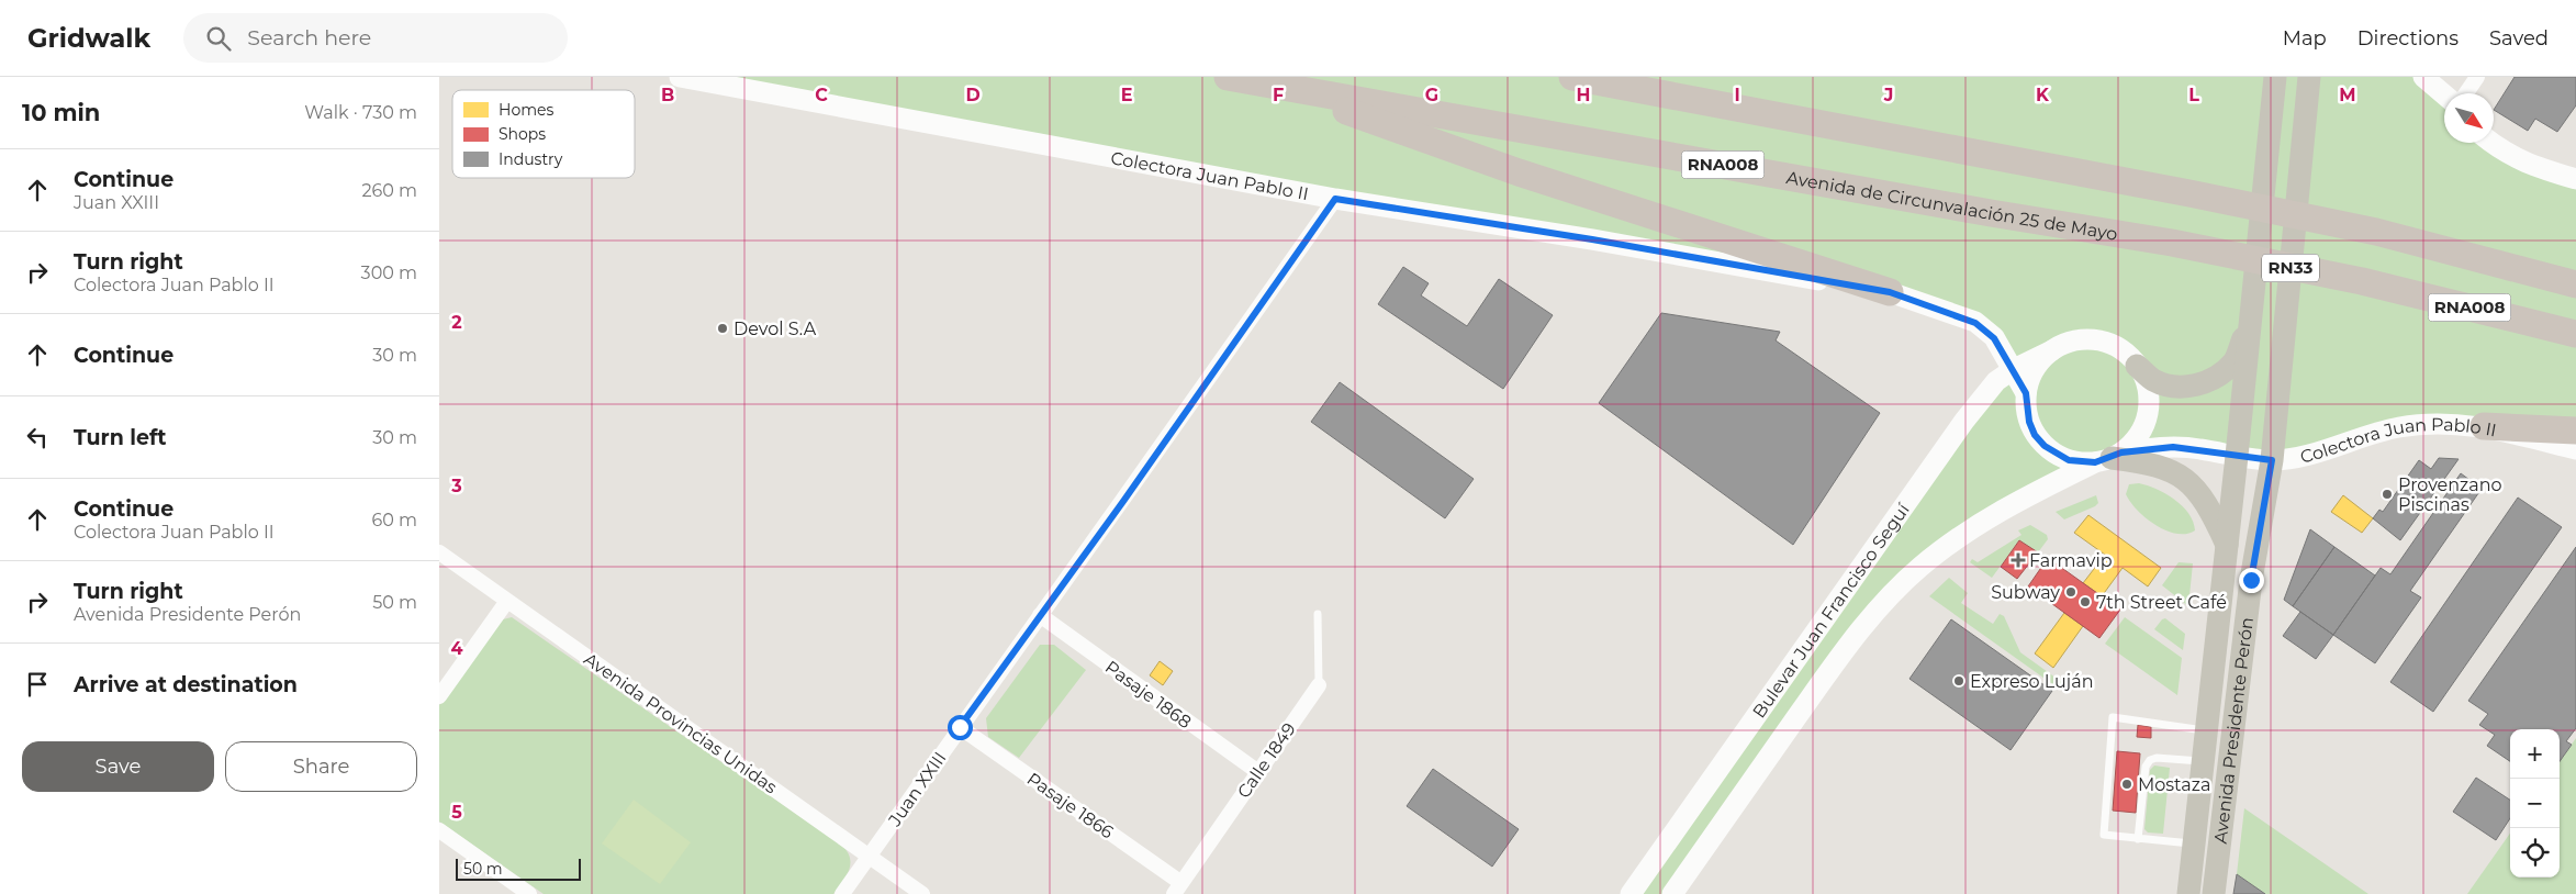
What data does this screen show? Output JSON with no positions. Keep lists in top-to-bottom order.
{
  "streets": {
    "highway": ["RNA008", "Avenida de Circunvalación 25 de Mayo"],
    "main road": [
      "Colectora Juan Pablo II",
      "RN33",
      "Bulevar Juan Francisco Seguí",
      "Avenida Presidente Perón"
    ],
    "street": [
      "Pasaje 1868",
      "Avenida Provincias Unidas",
      "Calle 1849",
      "Juan XXIII",
      "Pasaje 1866"
    ]
  },
  "crossings": [
    ["RNA008", "Colectora Juan Pablo II"],
    ["RNA008", "Avenida de Circunvalación 25 de Mayo"],
    ["Colectora Juan Pablo II", "Bulevar Juan Francisco Seguí"],
    ["Colectora Juan Pablo II", "Avenida Presidente Perón"],
    ["Colectora Juan Pablo II", "Juan XXIII"],
    ["Pasaje 1868", "Calle 1849"],
    ["Pasaje 1868", "Juan XXIII"],
    ["Avenida Provincias Unidas", "Juan XXIII"],
    ["Calle 1849", "Pasaje 1866"],
    ["Juan XXIII", "Pasaje 1866"]
  ],
  "places": {
    "other": [
      "Devol S.A",
      "Provenzano Piscinas",
      "Subway",
      "7th Street Café",
      "Expreso Luján",
      "Mostaza"
    ],
    "health": ["Farmavip"]
  },
  "legend": ["Homes", "Shops", "Industry"],
  "scale_bar": "50 m",
  "north": "bottom right",
  "page": {
    "header": "Gridwalk",
    "search": "Search here",
    "nav": ["Map", "Directions", "Saved"],
    "heading": ["10 min", "Walk · 730 m"],
    "list": [
      ["Continue", "Juan XXIII", "260 m"],
      ["Turn right", "Colectora Juan Pablo II", "300 m"],
      ["Continue", "30 m"],
      ["Turn left", "30 m"],
      ["Continue", "Colectora Juan Pablo II", "60 m"],
      ["Turn right", "Avenida Presidente Perón", "50 m"],
      "Arrive at destination"
    ],
    "buttons": ["Save", "Share"],
    "map_buttons": ["+", "−"],
    "scale": "50 m"
  },
  "grid": {
    "columns": [
      "B",
      "C",
      "D",
      "E",
      "F",
      "G",
      "H",
      "I",
      "J",
      "K",
      "L",
      "M"
    ],
    "rows": [
      "2",
      "3",
      "4",
      "5"
    ]
  }
}
